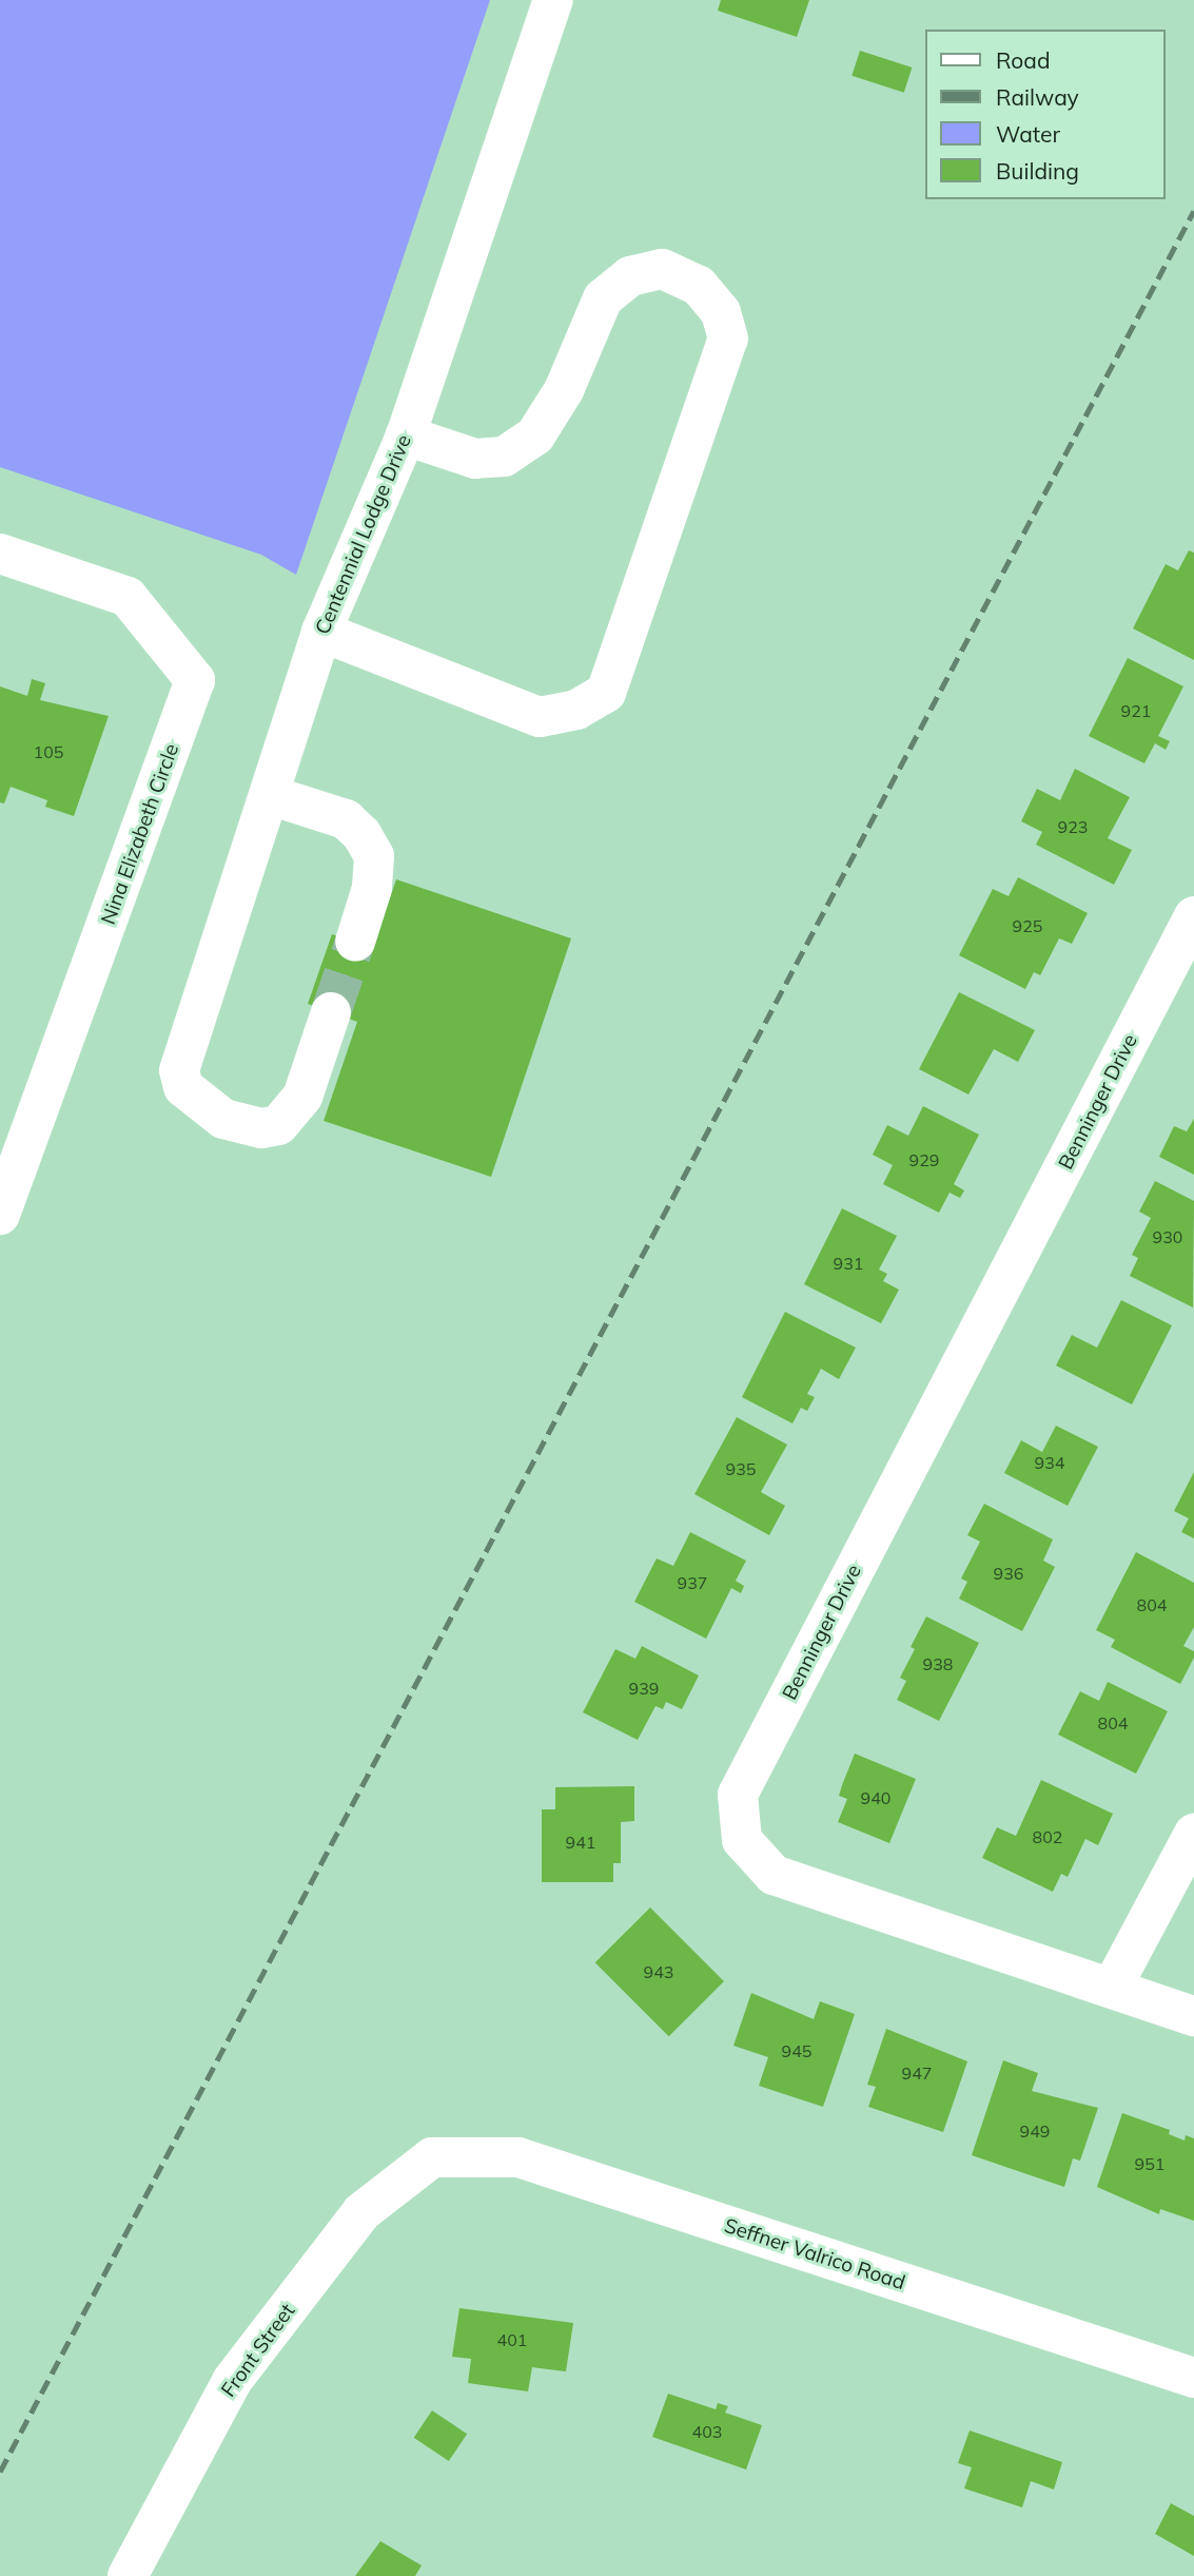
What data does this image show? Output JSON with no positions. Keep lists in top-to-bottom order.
{
  "streets": {
    "street": [
      "Centennial Lodge Drive",
      "Nina Elizabeth Circle",
      "Benninger Drive",
      "Seffner Valrico Road",
      "Front Street"
    ]
  },
  "crossings": [
    ["Seffner Valrico Road", "Front Street"]
  ],
  "house_numbers": [
    "921",
    "105",
    "923",
    "925",
    "929",
    "930",
    "931",
    "934",
    "935",
    "936",
    "937",
    "804",
    "938",
    "939",
    "804",
    "940",
    "802",
    "941",
    "943",
    "945",
    "947",
    "949",
    "951",
    "401",
    "403"
  ],
  "legend": [
    "Road",
    "Railway",
    "Water",
    "Building"
  ]
}
